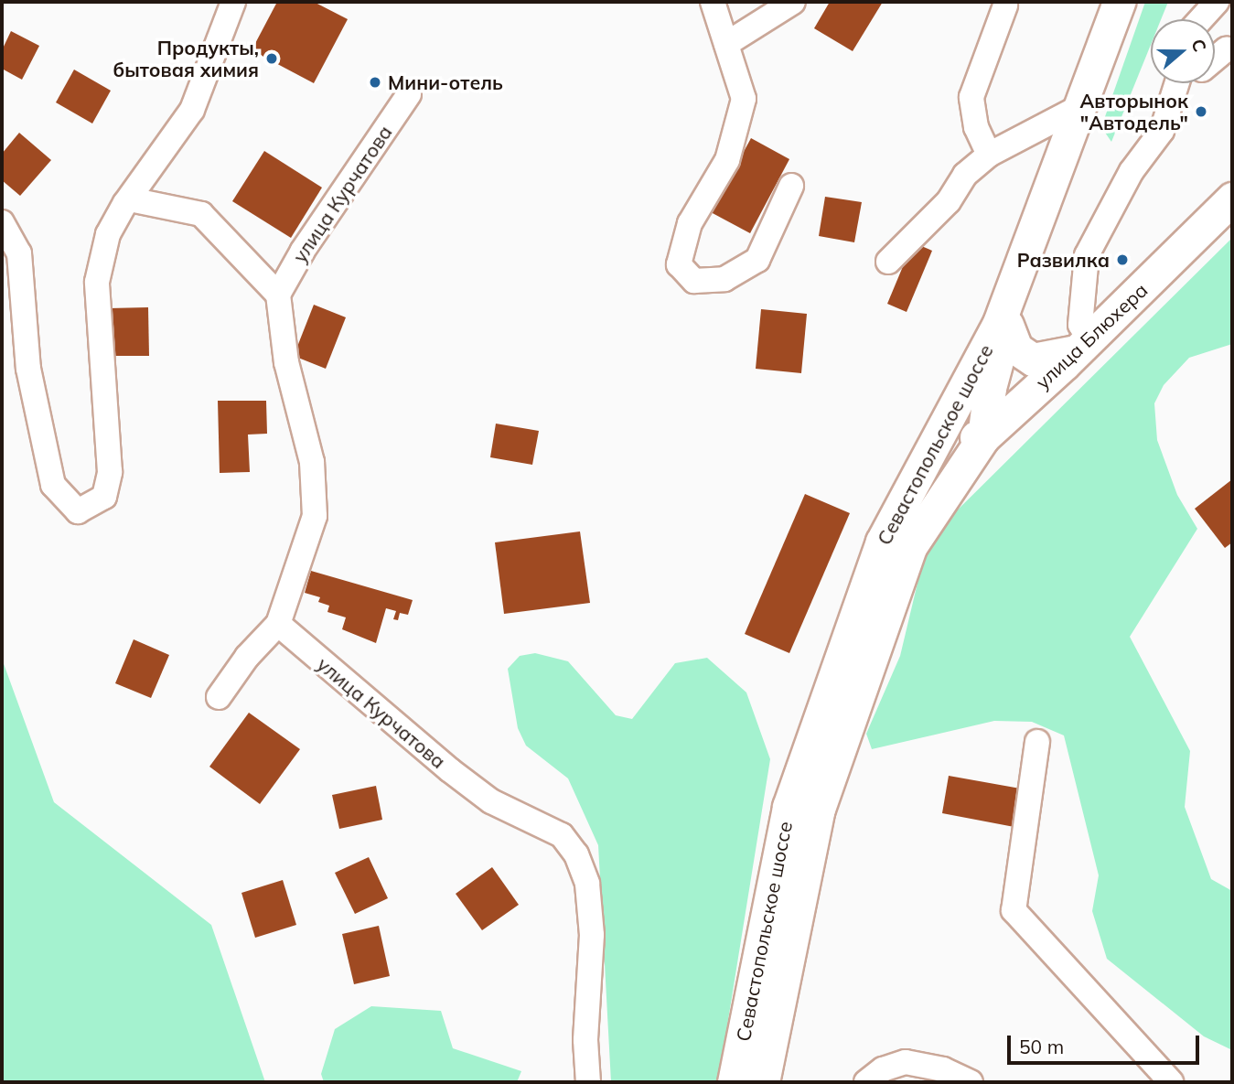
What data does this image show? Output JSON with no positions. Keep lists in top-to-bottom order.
{
  "streets": {
    "main road": ["улица Блюхера", "Севастопольское шоссе"],
    "street": ["улица Курчатова"]
  },
  "crossings": [
    ["улица Блюхера", "Севастопольское шоссе"]
  ],
  "places": [
    "Продукты, бытовая химия",
    "Мини-отель",
    "Авторынок \"Автодель\"",
    "Развилка"
  ],
  "scale_bar": "50 m",
  "north": "right"
}
